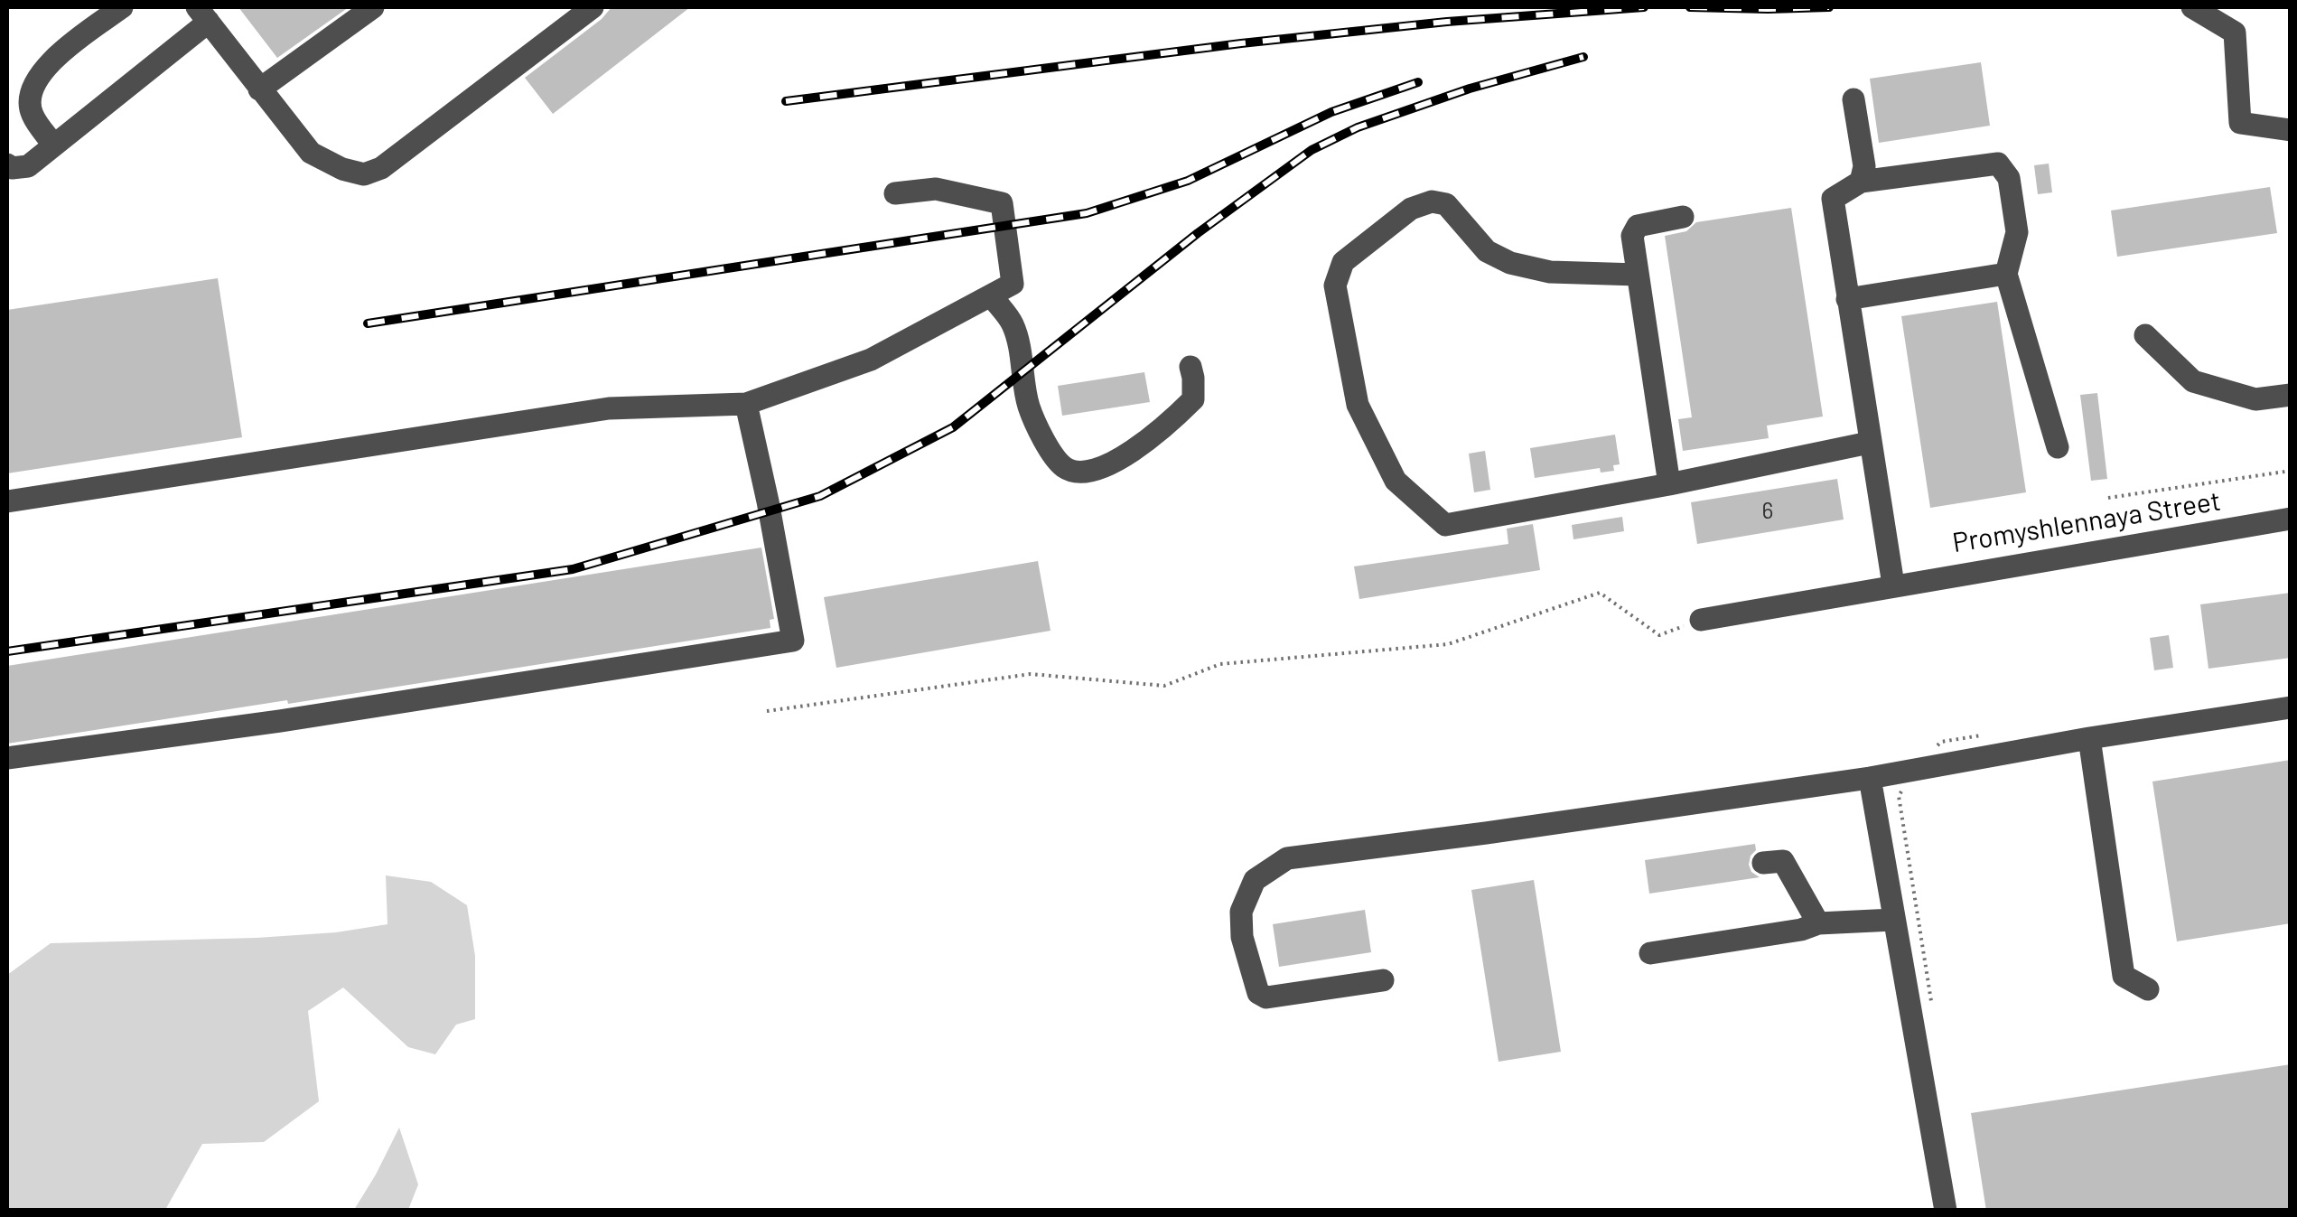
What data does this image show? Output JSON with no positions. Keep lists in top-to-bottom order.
{
  "streets": {
    "street": ["Promyshlennaya Street"]
  },
  "house_numbers": ["6"]
}
